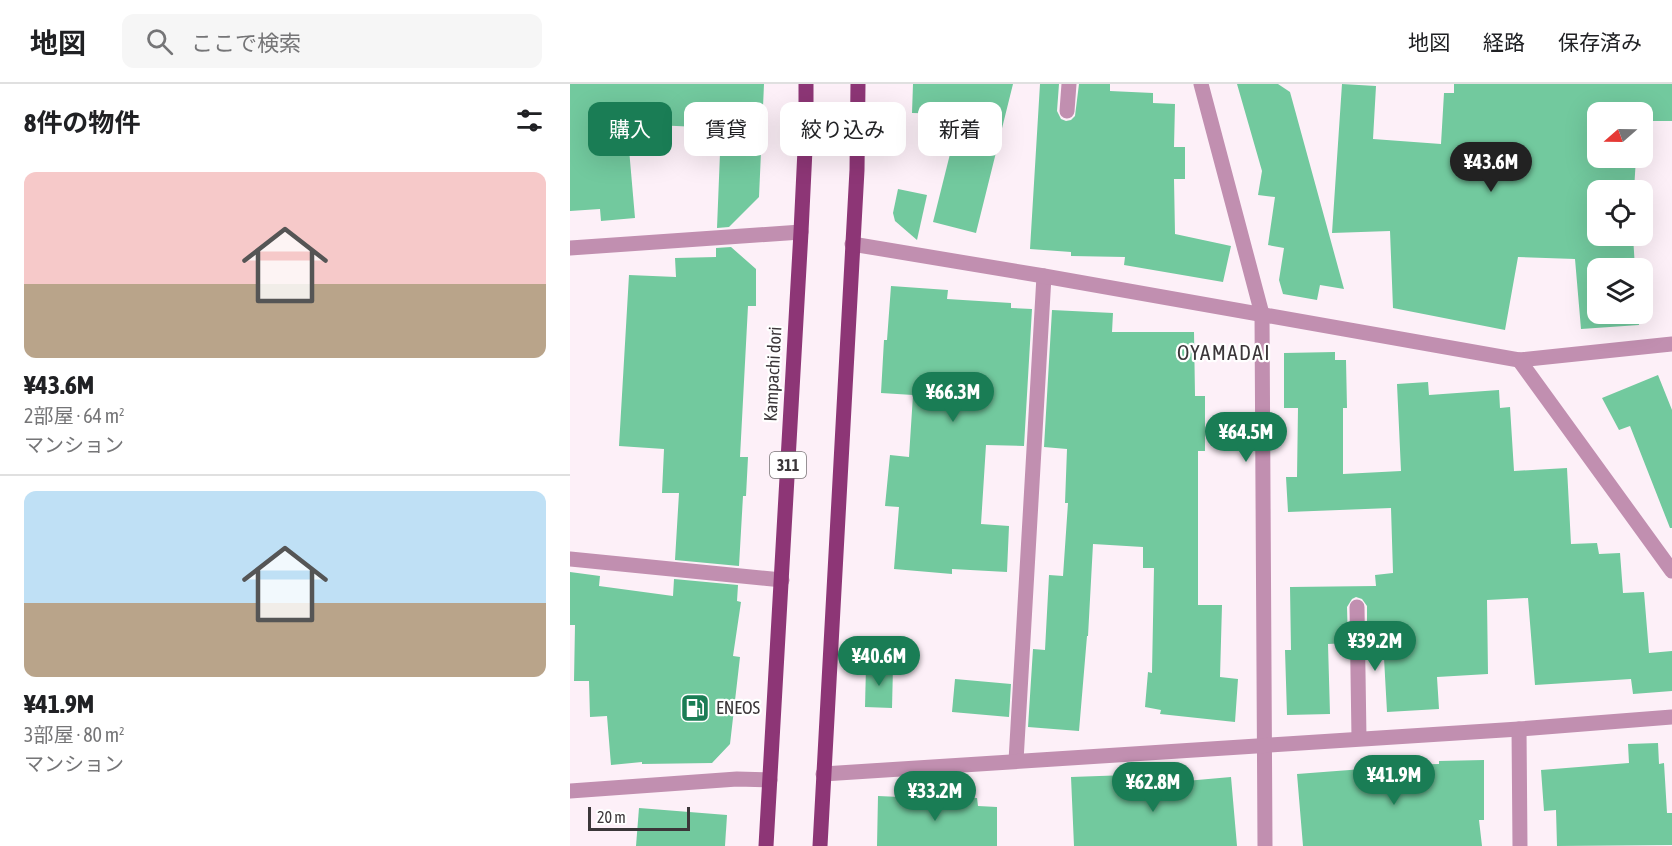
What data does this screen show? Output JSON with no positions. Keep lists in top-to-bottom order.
{
  "streets": {
    "main road": ["Kampachi dori", "311"]
  },
  "districts": ["OYAMADAI"],
  "places": {
    "fuel station": ["ENEOS"]
  },
  "scale_bar": "20 m",
  "north": "left",
  "page": {
    "header": "地図",
    "search": "ここで検索",
    "nav": ["地図", "経路", "保存済み"],
    "heading": "8件の物件",
    "chip": [
      "購入",
      "賃貸",
      "絞り込み",
      "新着"
    ],
    "price": [
      "¥43.6M",
      "¥66.3M",
      "¥64.5M",
      "¥39.2M",
      "¥40.6M",
      "¥41.9M",
      "¥62.8M",
      "¥33.2M"
    ],
    "list": [
      {
        "name": "¥43.6M",
        "note": "2部屋 · 64 m² · マンション"
      },
      {
        "name": "¥41.9M",
        "note": "3部屋 · 80 m² · マンション"
      }
    ],
    "scale": "20 m"
  }
}
